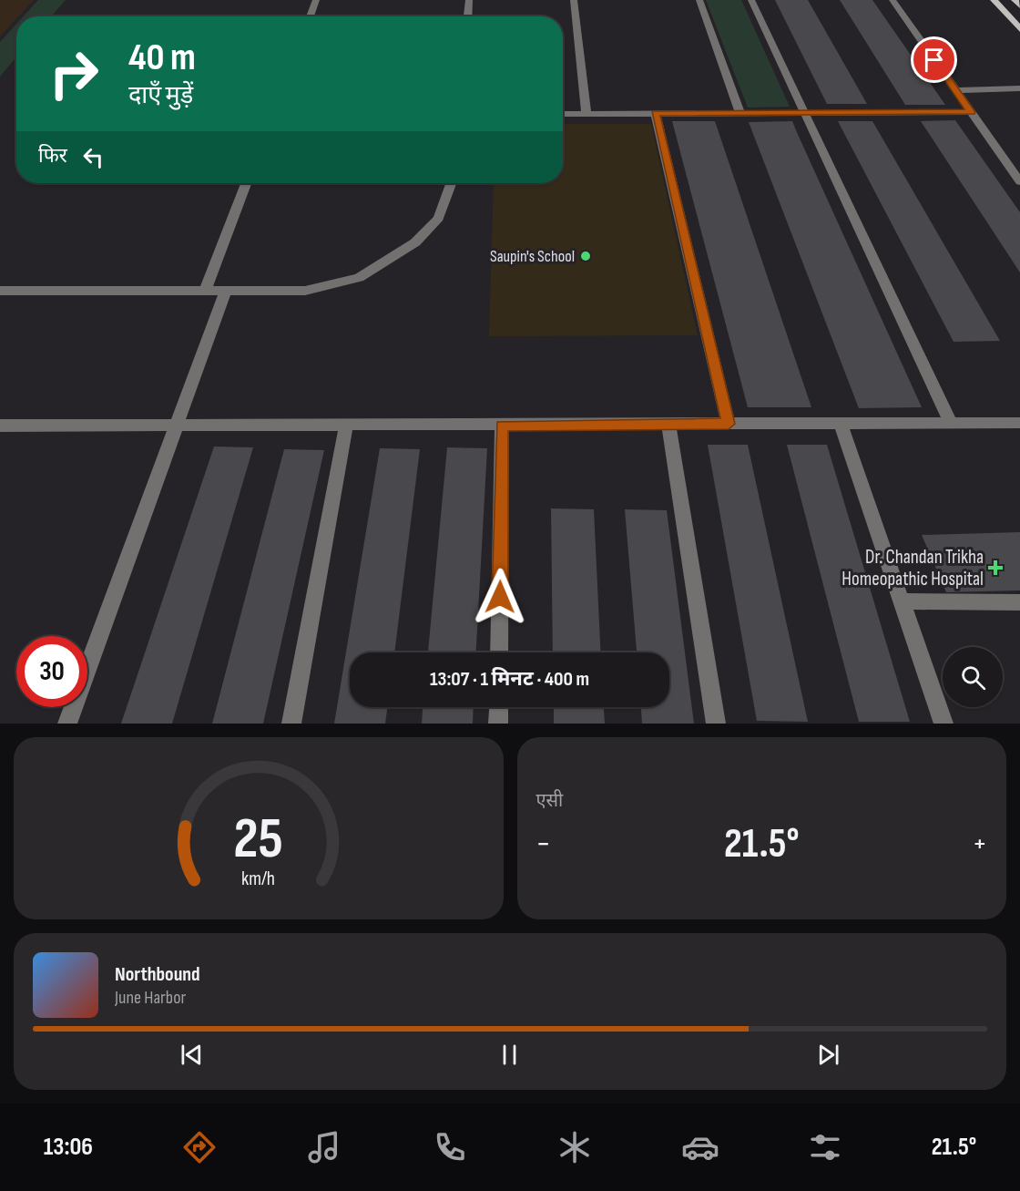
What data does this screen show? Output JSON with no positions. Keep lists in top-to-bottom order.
{
  "places": {
    "other": ["Saupin's School"],
    "health": ["Dr. Chandan Trikha Homeopathic Hospital"]
  },
  "page": {
    "turn": ["40 m", "दाएँ मुड़ें"],
    "then": "फिर",
    "limit": "30",
    "trip": "13:07 · 1 मिनट · 400 m",
    "tile": "एसी",
    "heat": ["−", "21.5°", "+"],
    "song": ["Northbound", "June Harbor"],
    "tabs": ["13:06", "21.5°"],
    "gauge": ["25", "km/h"]
  }
}
